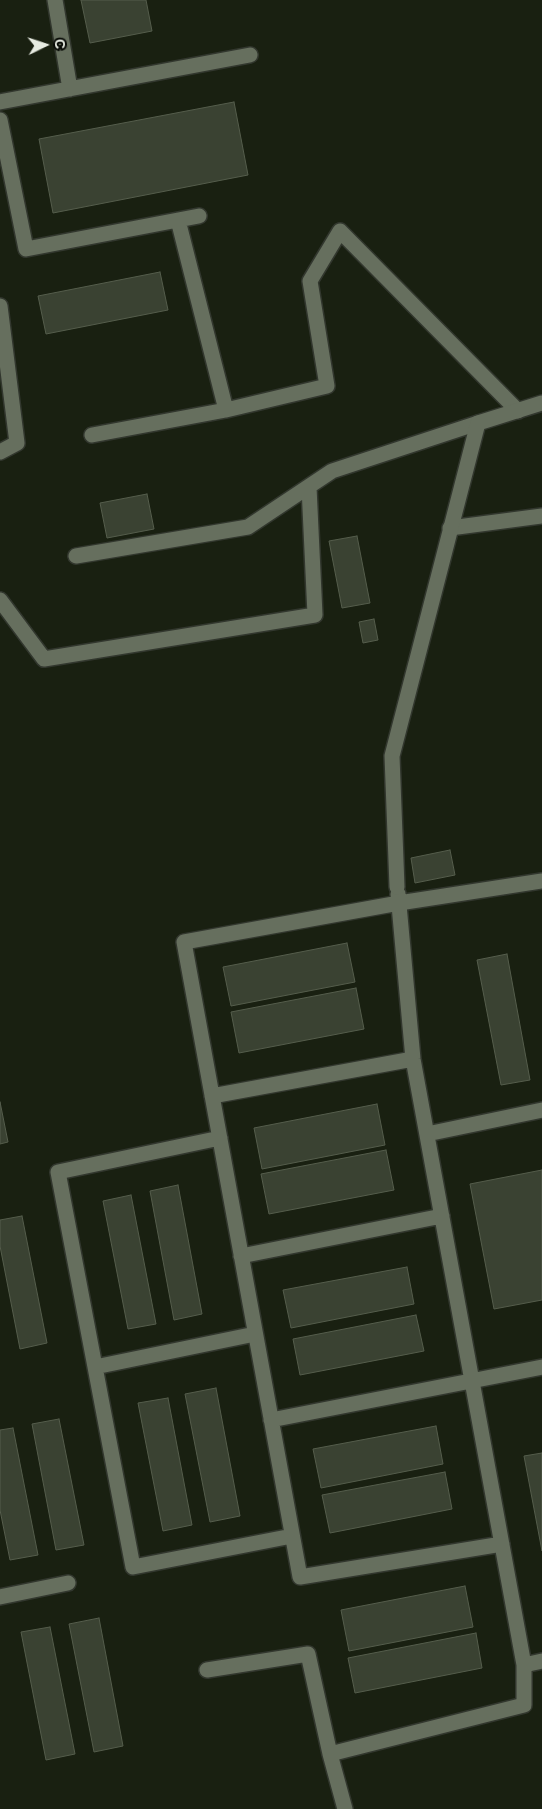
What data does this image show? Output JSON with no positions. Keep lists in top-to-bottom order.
{
  "north": "right"
}
